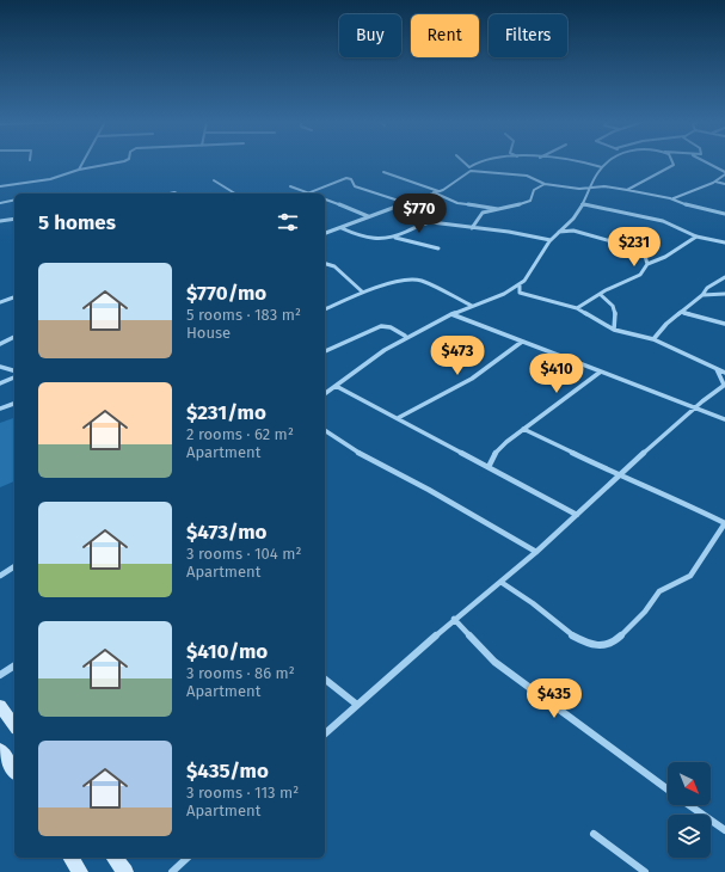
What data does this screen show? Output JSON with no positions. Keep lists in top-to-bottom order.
{
  "north": "bottom right",
  "page": {
    "chip": ["Buy", "Rent", "Filters"],
    "price": [
      "$770",
      "$231",
      "$473",
      "$410",
      "$435"
    ],
    "heading": "5 homes",
    "list": [
      {
        "name": "$770/mo",
        "note": "5 rooms · 183 m² · House"
      },
      {
        "name": "$231/mo",
        "note": "2 rooms · 62 m² · Apartment"
      },
      {
        "name": "$473/mo",
        "note": "3 rooms · 104 m² · Apartment"
      },
      {
        "name": "$410/mo",
        "note": "3 rooms · 86 m² · Apartment"
      },
      {
        "name": "$435/mo",
        "note": "3 rooms · 113 m² · Apartment"
      }
    ]
  }
}
